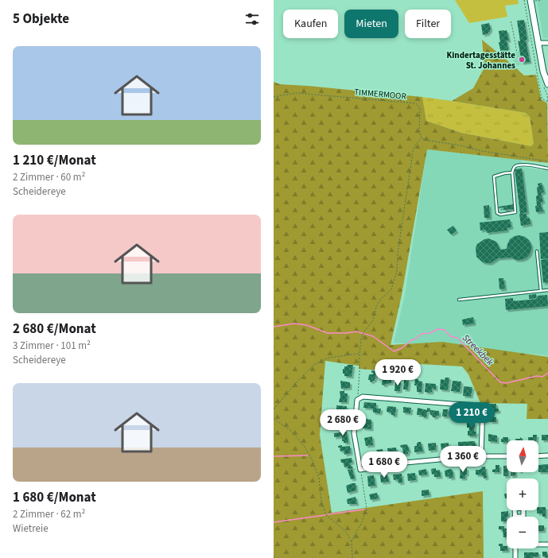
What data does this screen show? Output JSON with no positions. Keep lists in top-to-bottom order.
{
  "streets": {
    "path": ["TIMMERMOOR"]
  },
  "water": ["Streekbek"],
  "places": ["Kindertagesstätte St. Johannes"],
  "north": "top",
  "page": {
    "heading": "5 Objekte",
    "chip": ["Kaufen", "Mieten", "Filter"],
    "list": [
      {
        "name": "1 210 €/Monat",
        "note": "2 Zimmer · 60 m² · Scheidereye"
      },
      {
        "name": "2 680 €/Monat",
        "note": "3 Zimmer · 101 m² · Scheidereye"
      },
      {
        "name": "1 680 €/Monat",
        "note": "2 Zimmer · 62 m² · Wietreie"
      }
    ],
    "price": [
      "1 920 €",
      "1 210 €",
      "2 680 €",
      "1 360 €",
      "1 680 €"
    ],
    "map_buttons": ["+", "−"]
  }
}
